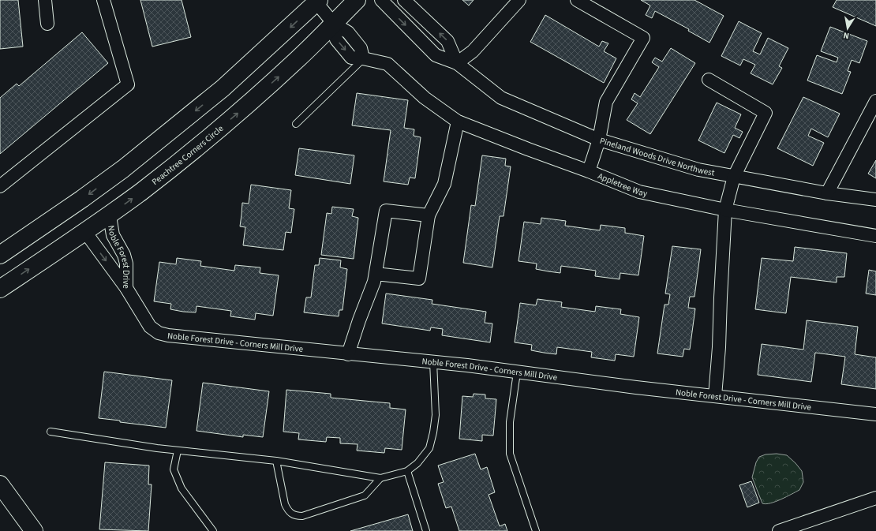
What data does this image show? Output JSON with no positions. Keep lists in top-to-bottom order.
{
  "streets": {
    "street": [
      "Peachtree Corners Circle",
      "Pineland Woods Drive Northwest",
      "Appletree Way",
      "Noble Forest Drive",
      "Noble Forest Drive - Corners Mill Drive"
    ]
  },
  "crossings": [
    ["Peachtree Corners Circle", "Appletree Way"],
    ["Peachtree Corners Circle", "Noble Forest Drive"],
    ["Noble Forest Drive", "Noble Forest Drive - Corners Mill Drive"]
  ],
  "one_way": ["Noble Forest Drive"],
  "north": "bottom"
}
